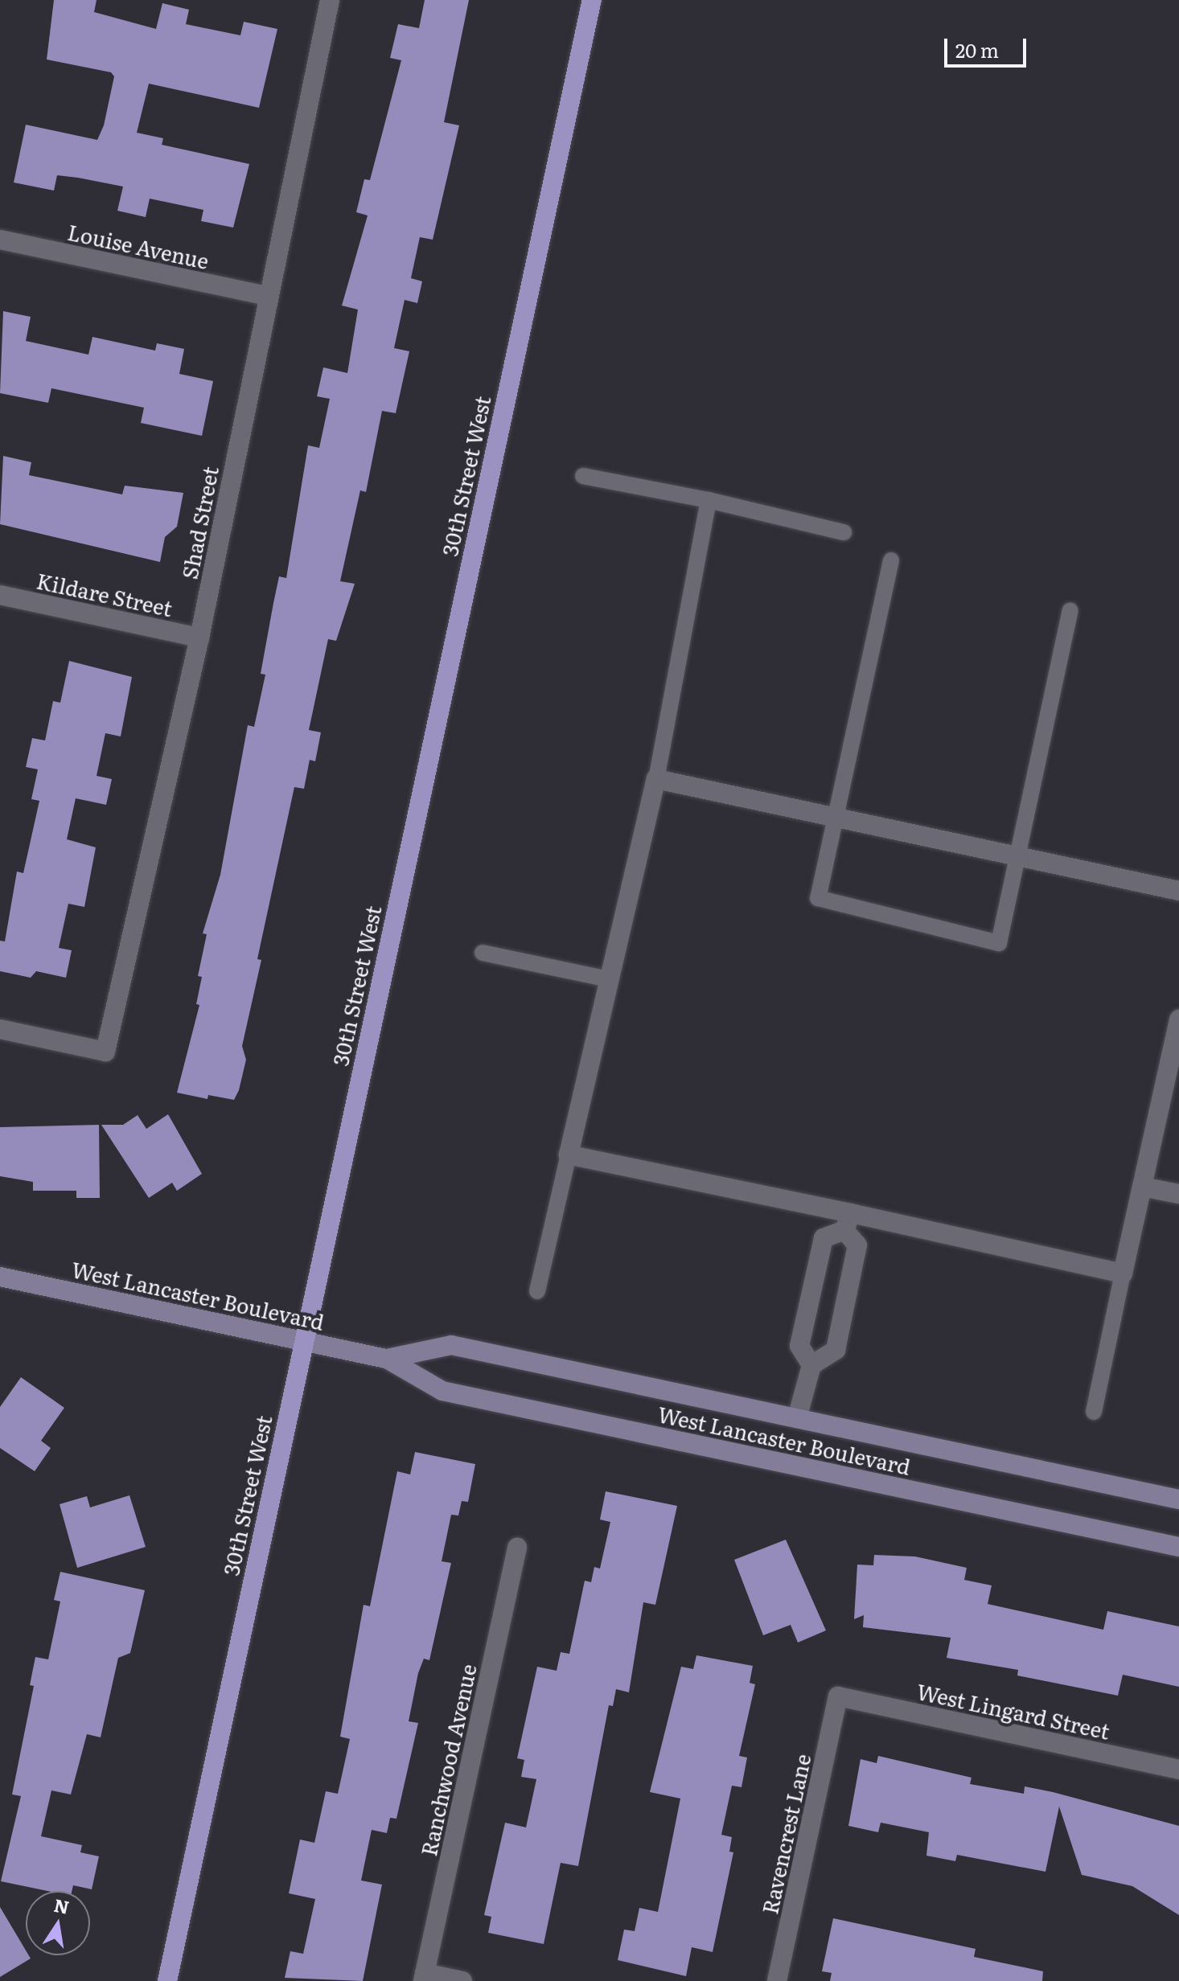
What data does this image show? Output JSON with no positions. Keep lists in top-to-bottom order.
{
  "streets": {
    "main road": ["30th Street West"],
    "street": [
      "Louise Avenue",
      "Shad Street",
      "Kildare Street",
      "West Lancaster Boulevard",
      "West Lingard Street",
      "Ranchwood Avenue",
      "Ravencrest Lane"
    ]
  },
  "crossings": [
    ["Louise Avenue", "Shad Street"],
    ["30th Street West", "West Lancaster Boulevard"],
    ["Shad Street", "Kildare Street"],
    ["West Lingard Street", "Ravencrest Lane"]
  ],
  "scale_bar": "20 m",
  "north": "top"
}
